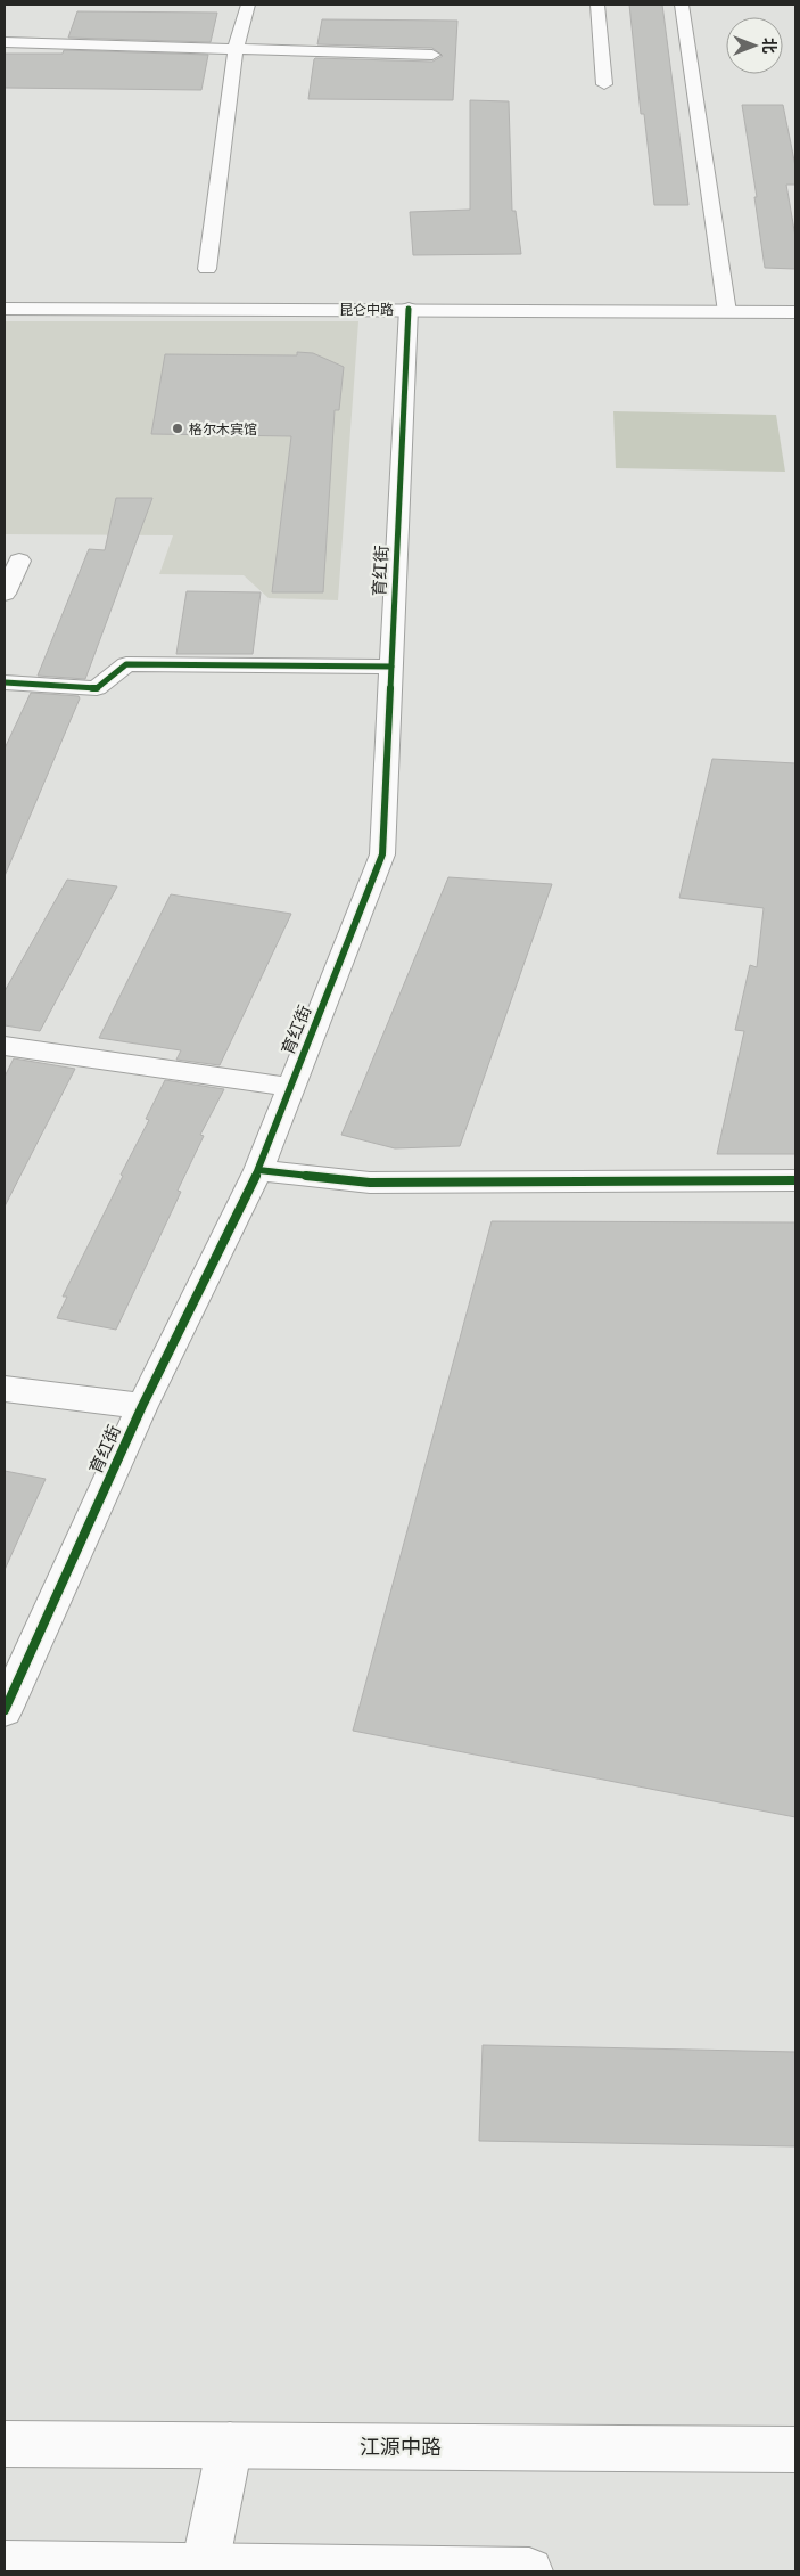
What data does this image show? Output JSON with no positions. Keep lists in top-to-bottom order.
{
  "streets": {
    "street": ["昆仑中路", "育红街", "江源中路"]
  },
  "crossings": [
    ["昆仑中路", "育红街"]
  ],
  "places": ["格尔木宾馆"],
  "north": "right"
}
